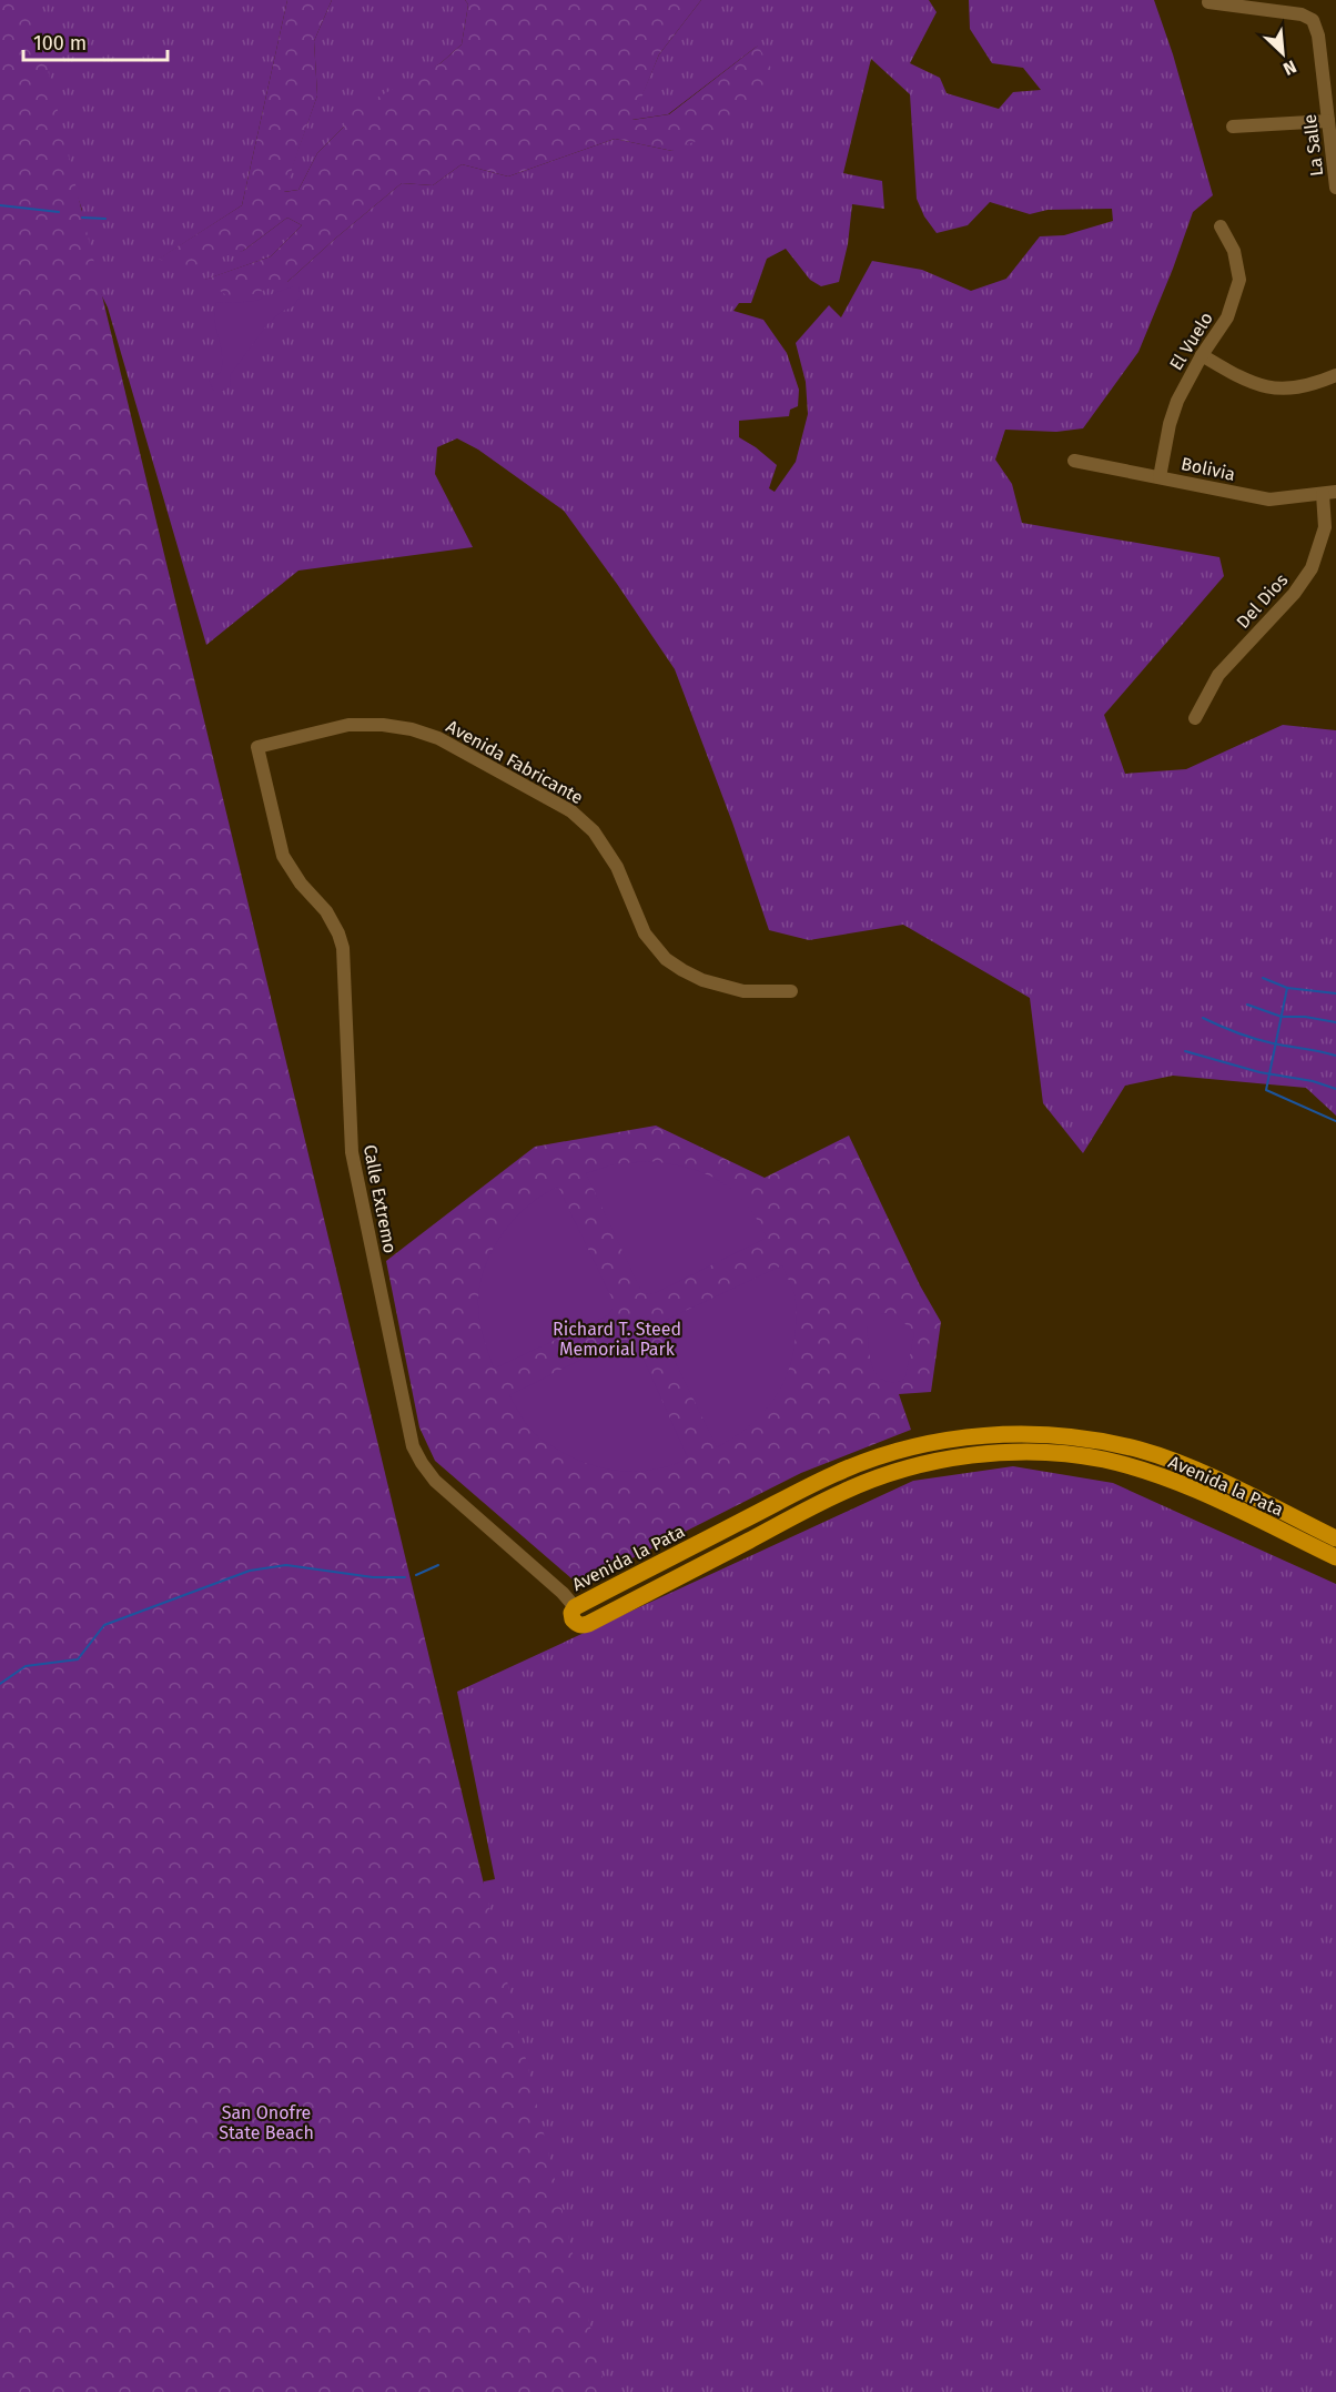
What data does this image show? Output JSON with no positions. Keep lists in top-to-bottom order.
{
  "streets": {
    "main road": ["Avenida la Pata"],
    "street": [
      "La Salle",
      "El Vuelo",
      "Bolivia",
      "Del Dios",
      "Avenida Fabricante",
      "Calle Extremo"
    ]
  },
  "crossings": [
    ["El Vuelo", "Bolivia"],
    ["Bolivia", "Del Dios"],
    ["Avenida Fabricante", "Calle Extremo"],
    ["Calle Extremo", "Avenida la Pata"]
  ],
  "parks": ["Richard T. Steed Memorial Park", "San Onofre State Beach"],
  "scale_bar": "100 m",
  "north": "bottom right"
}
